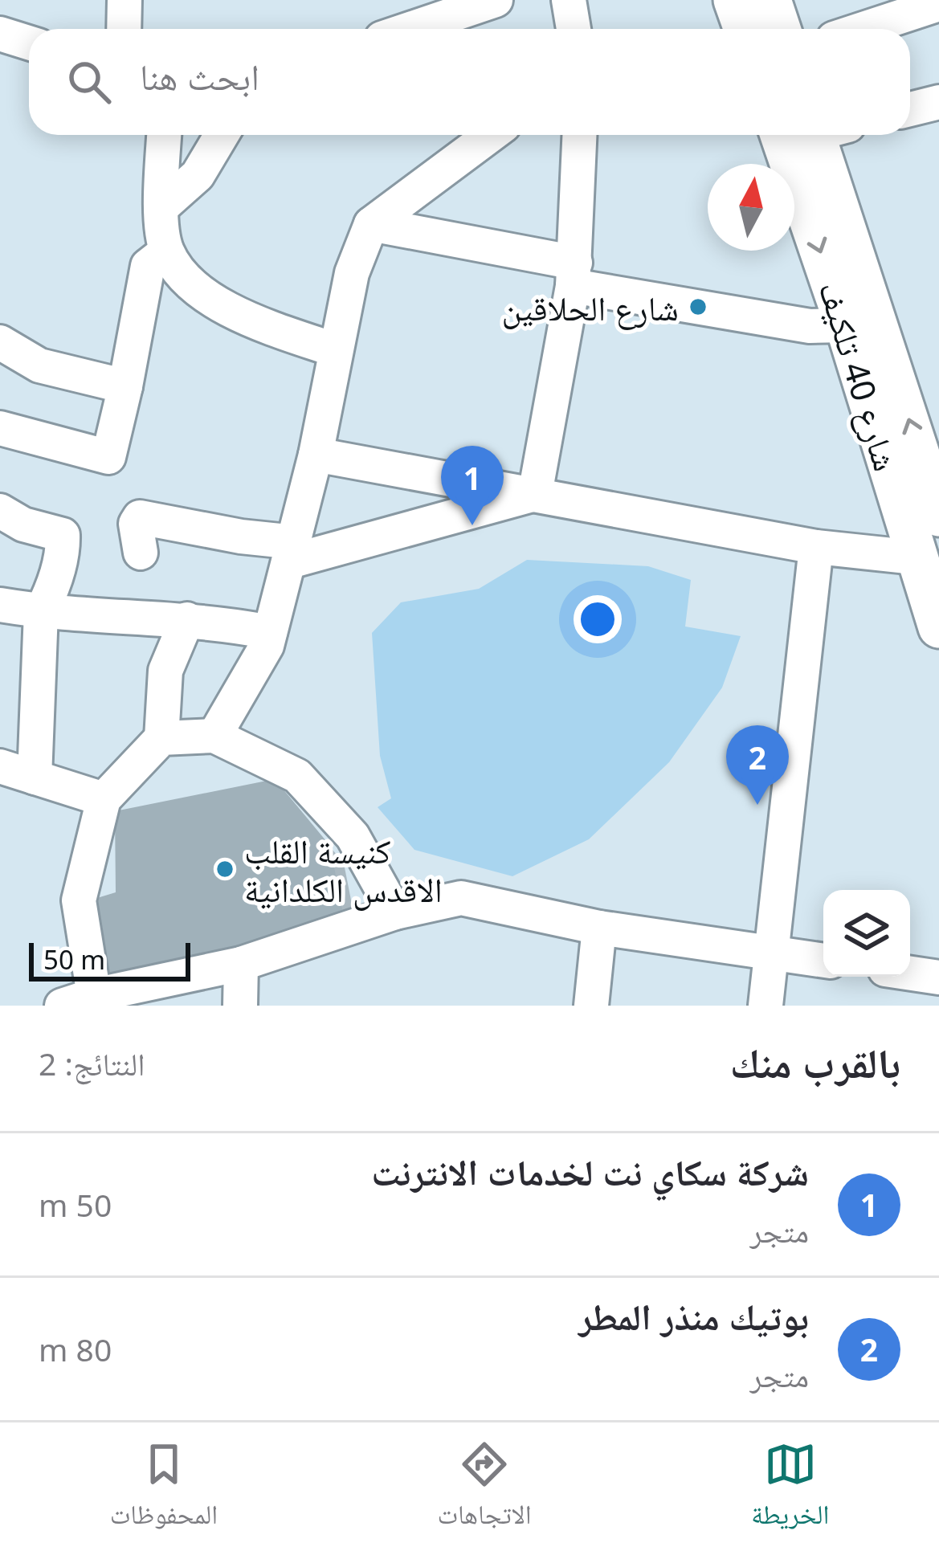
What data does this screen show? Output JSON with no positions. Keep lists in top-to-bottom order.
{
  "streets": {
    "main road": ["شارع 40 تلكيف"]
  },
  "places": ["شارع الحلاقين", "كنيسة القلب الاقدس الكلدانية"],
  "scale_bar": "50 m",
  "north": "top",
  "page": {
    "search": "ابحث هنا",
    "pins": ["1", "2"],
    "scale": "50 m",
    "heading": ["بالقرب منك", "النتائج: 2"],
    "list": [
      {
        "mark": "1",
        "name": "شركة سكاي نت لخدمات الانترنت",
        "note": "متجر",
        "value": "50 m"
      },
      {
        "mark": "2",
        "name": "بوتيك منذر المطر",
        "note": "متجر",
        "value": "80 m"
      }
    ],
    "nav": ["الخريطة", "الاتجاهات", "المحفوظات"]
  }
}
